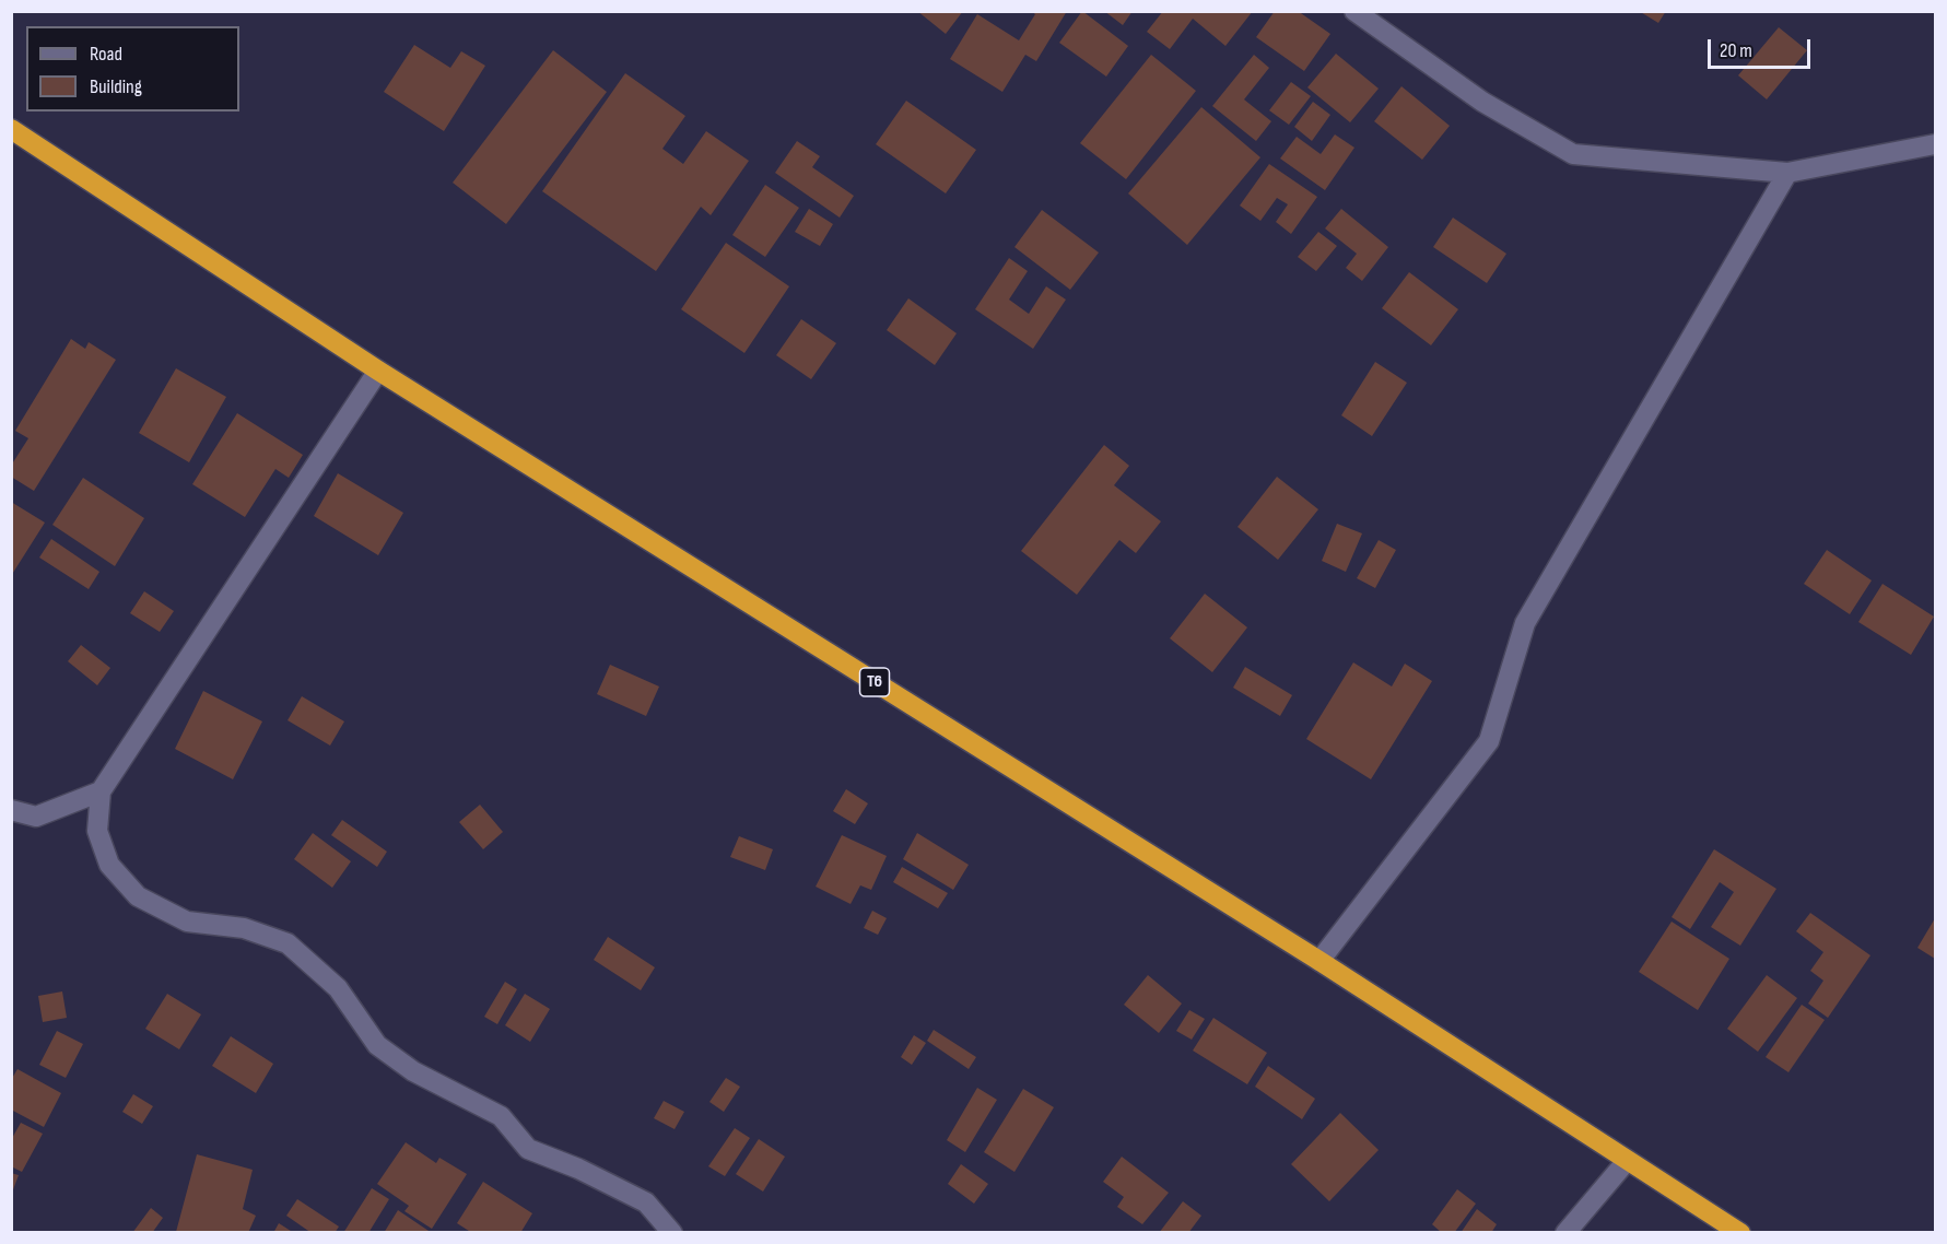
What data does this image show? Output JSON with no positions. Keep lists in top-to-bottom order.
{
  "streets": {
    "highway": ["T6"]
  },
  "legend": ["Road", "Building"],
  "scale_bar": "20 m"
}
